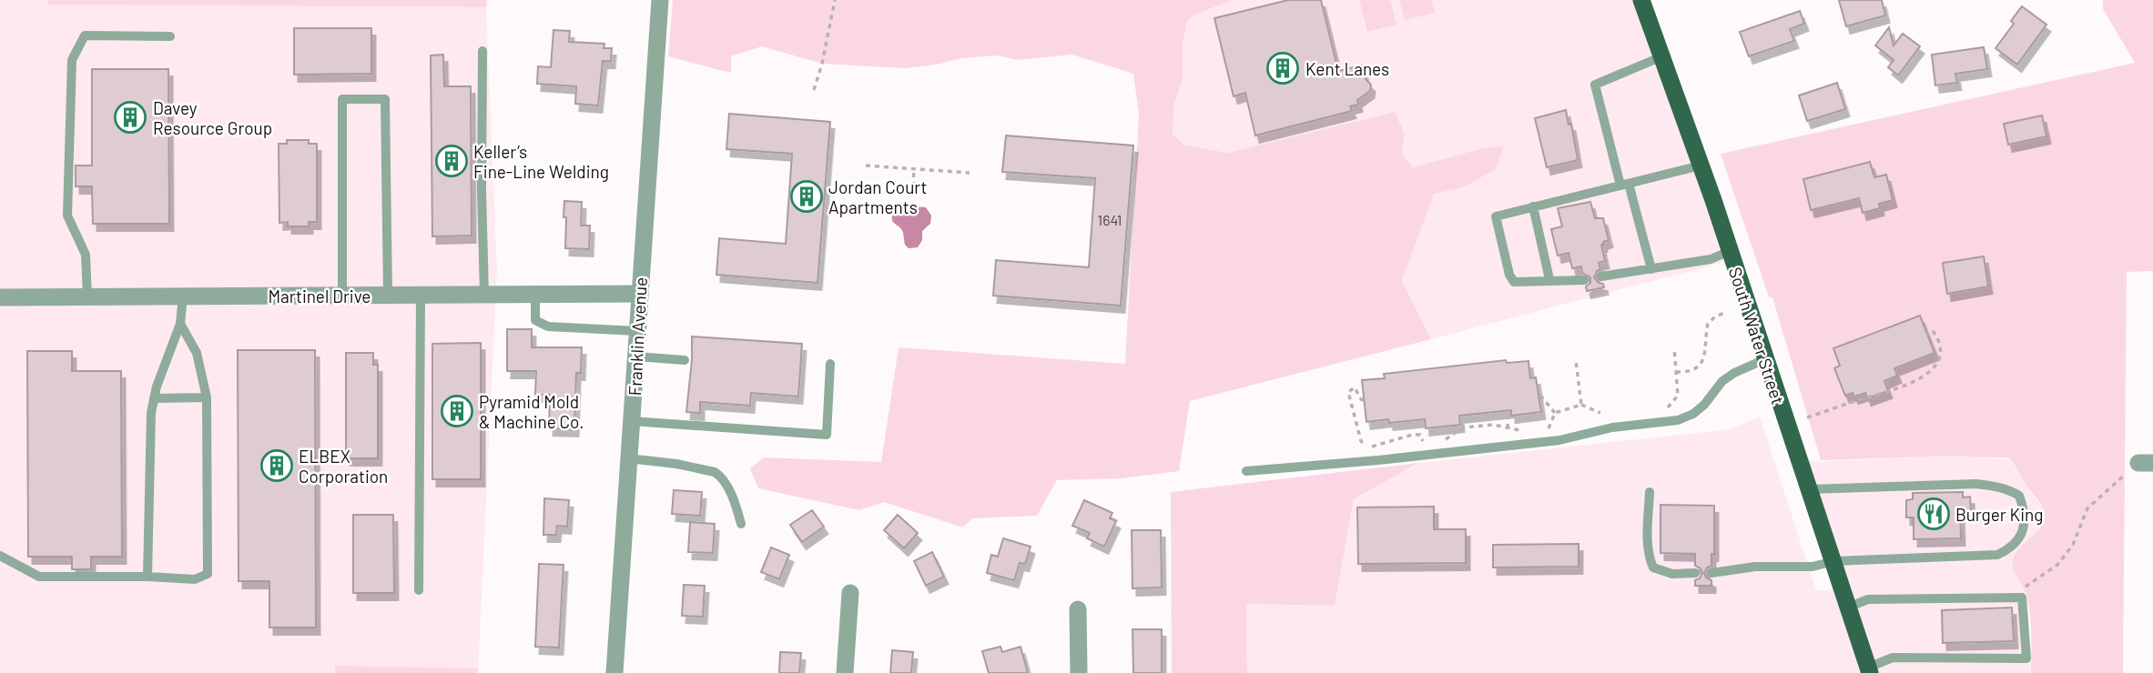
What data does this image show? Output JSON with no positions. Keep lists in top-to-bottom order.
{
  "streets": {
    "main road": ["South Water Street"],
    "street": ["Martinel Drive", "Franklin Avenue"]
  },
  "crossings": [
    ["Martinel Drive", "Franklin Avenue"]
  ],
  "places": {
    "building": [
      "Kent Lanes",
      "Davey Resource Group",
      "Keller’s Fine-Line Welding",
      "Jordan Court Apartments",
      "Pyramid Mold & Machine Co.",
      "ELBEX Corporation"
    ],
    "restaurant": ["Burger King"]
  },
  "house_numbers": ["1641"]
}
